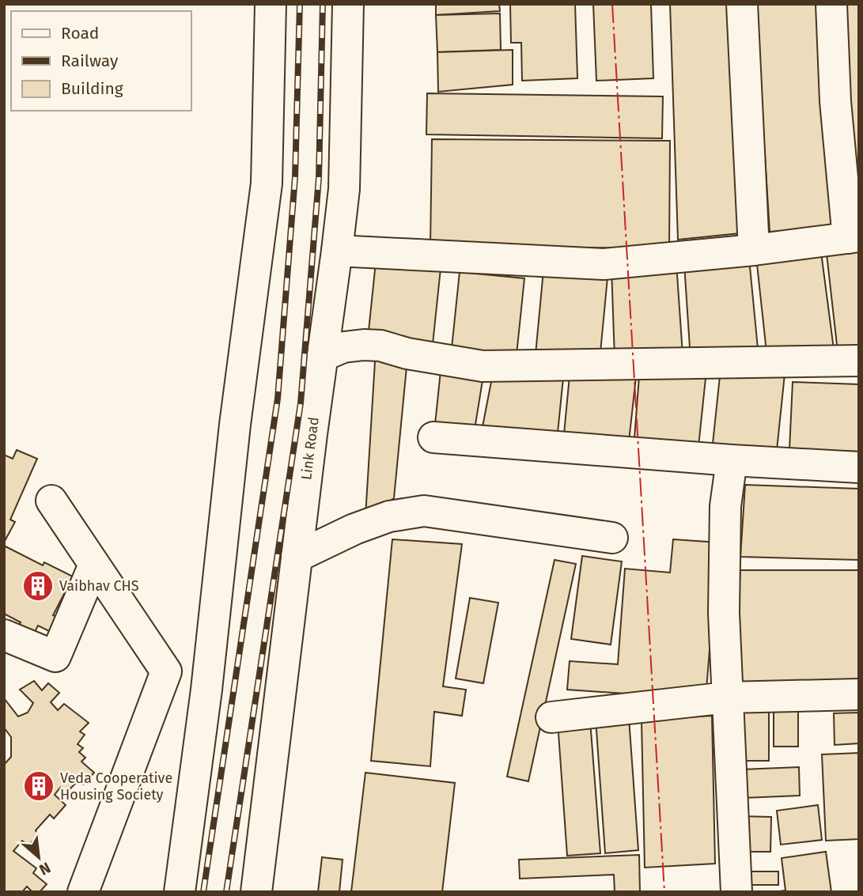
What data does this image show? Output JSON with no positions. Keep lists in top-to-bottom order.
{
  "streets": {
    "street": ["Link Road"]
  },
  "places": {
    "building": ["Vaibhav CHS", "Veda Cooperative Housing Society"]
  },
  "legend": ["Road", "Railway", "Building"],
  "north": "bottom right"
}
